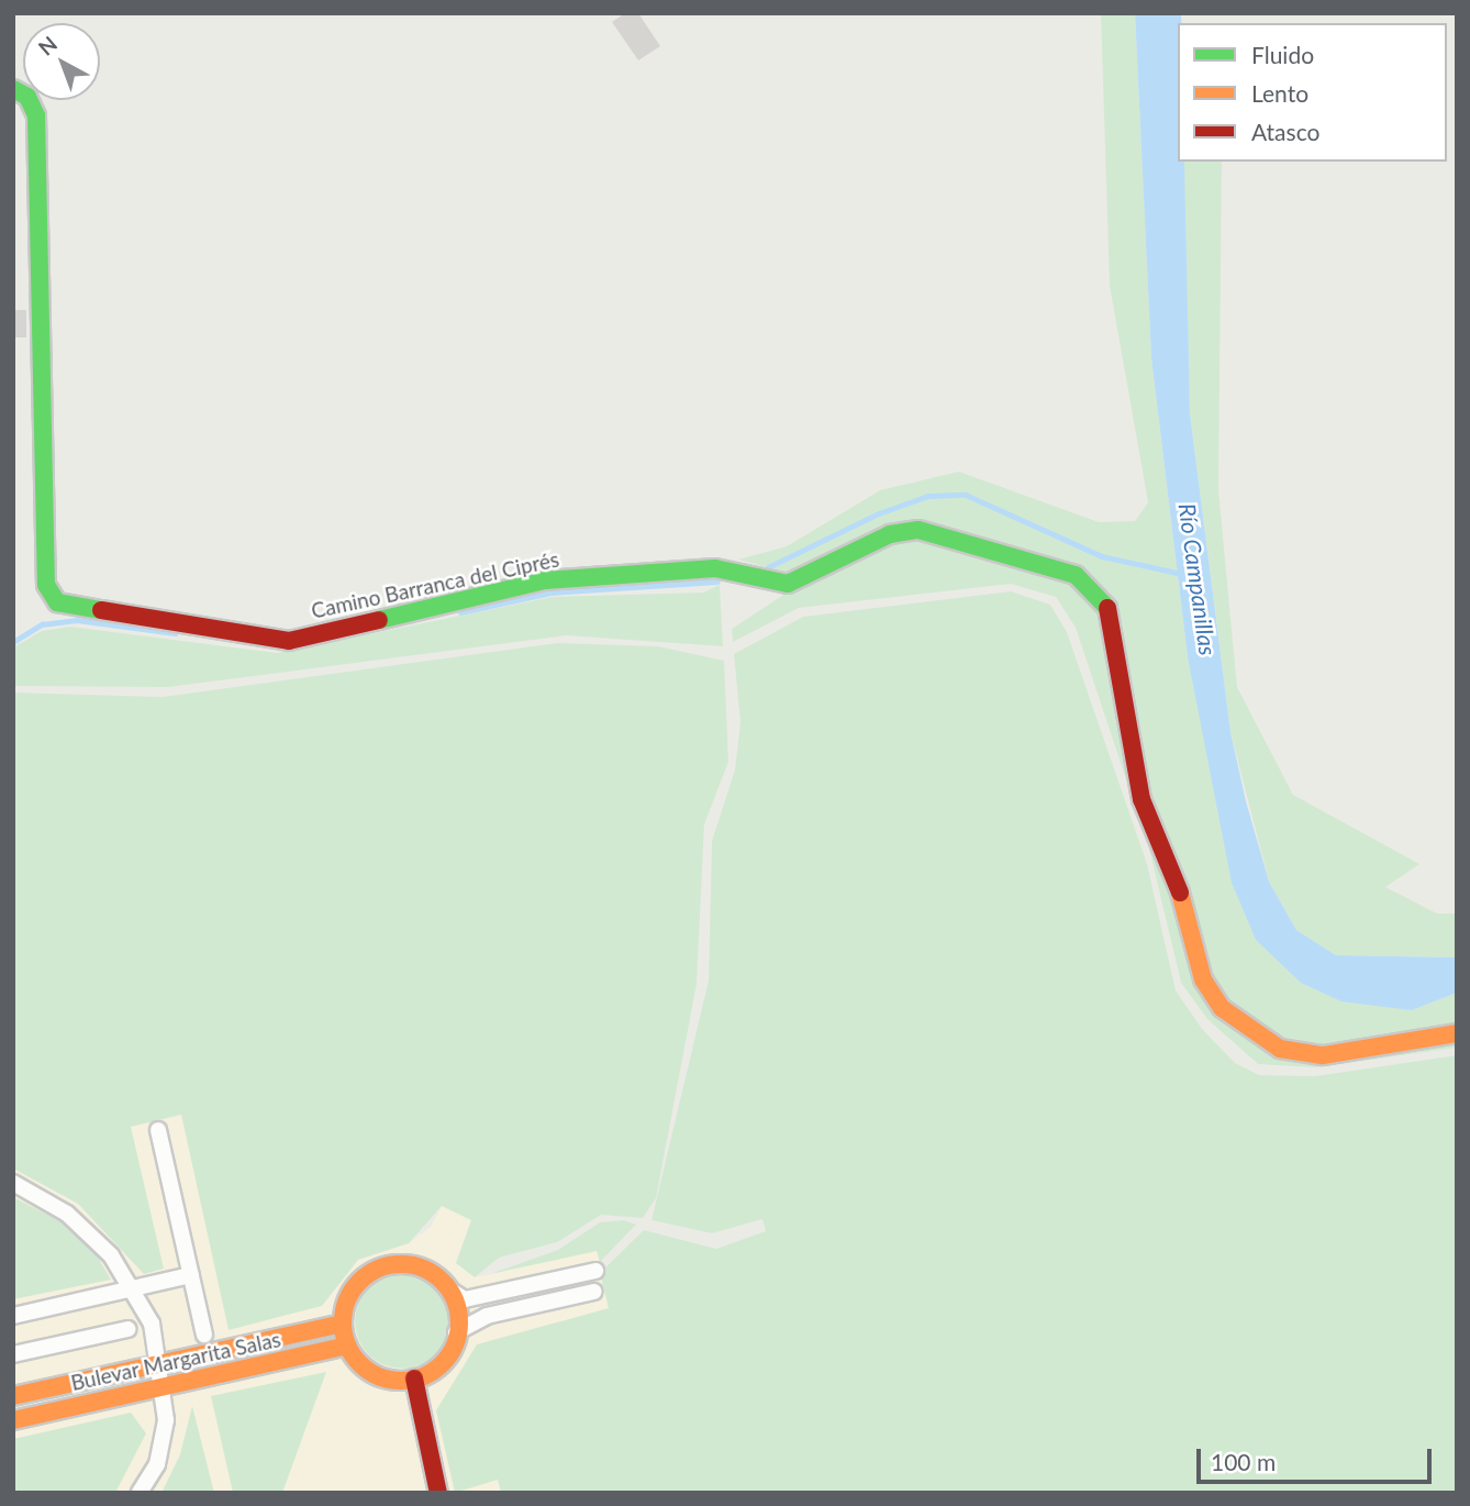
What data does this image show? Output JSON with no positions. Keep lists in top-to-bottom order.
{
  "streets": {
    "street": ["Camino Barranca del Ciprés", "Bulevar Margarita Salas"]
  },
  "water": ["Río Campanillas"],
  "legend": ["Fluido", "Lento", "Atasco"],
  "scale_bar": "100 m",
  "north": "top left"
}
